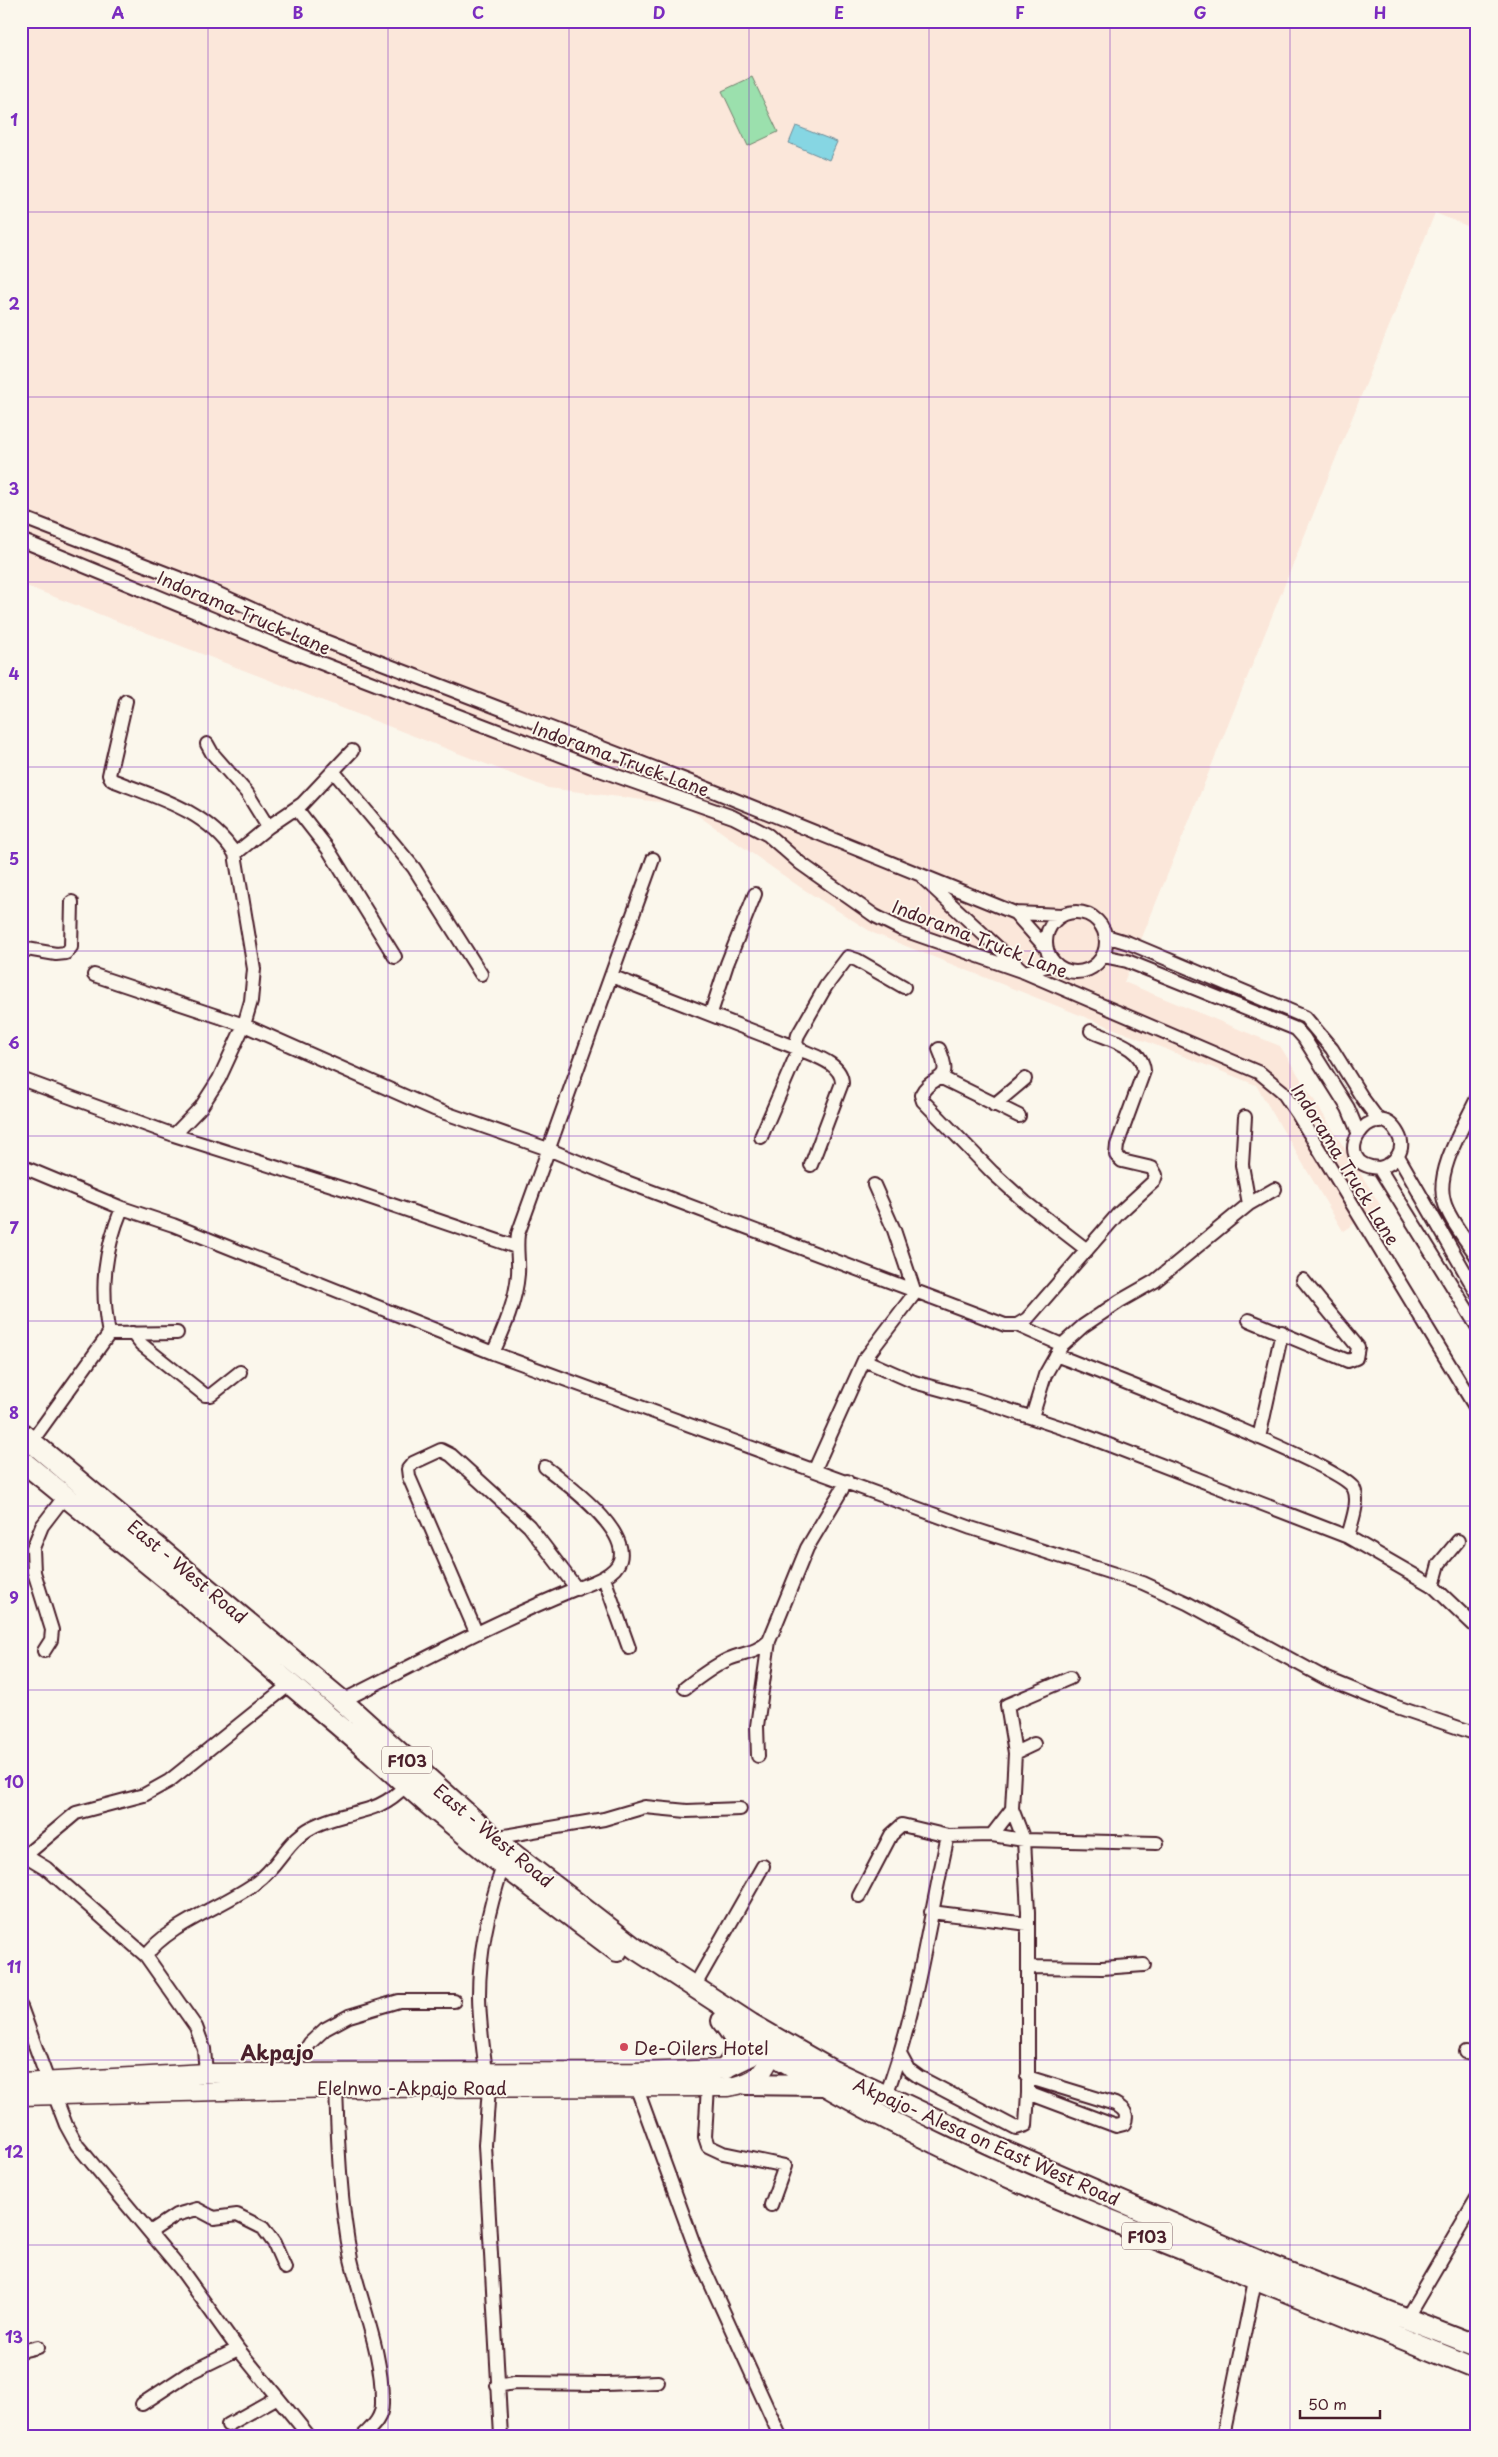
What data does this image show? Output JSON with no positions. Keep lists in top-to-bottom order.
{
  "streets": {
    "main road": [
      "East - West Road",
      "F103",
      "Elelnwo -Akpajo Road",
      "Akpajo- Alesa on East West Road"
    ],
    "street": ["Indorama Truck Lane"]
  },
  "crossings": [
    ["East - West Road", "Akpajo- Alesa on East West Road"]
  ],
  "districts": ["Akpajo"],
  "places": ["De-Oilers Hotel"],
  "scale_bar": "50 m",
  "grid": {
    "columns": [
      "A",
      "B",
      "C",
      "D",
      "E",
      "F",
      "G",
      "H"
    ],
    "rows": [
      "1",
      "2",
      "3",
      "4",
      "5",
      "6",
      "7",
      "8",
      "9",
      "10",
      "11",
      "12",
      "13"
    ]
  }
}
